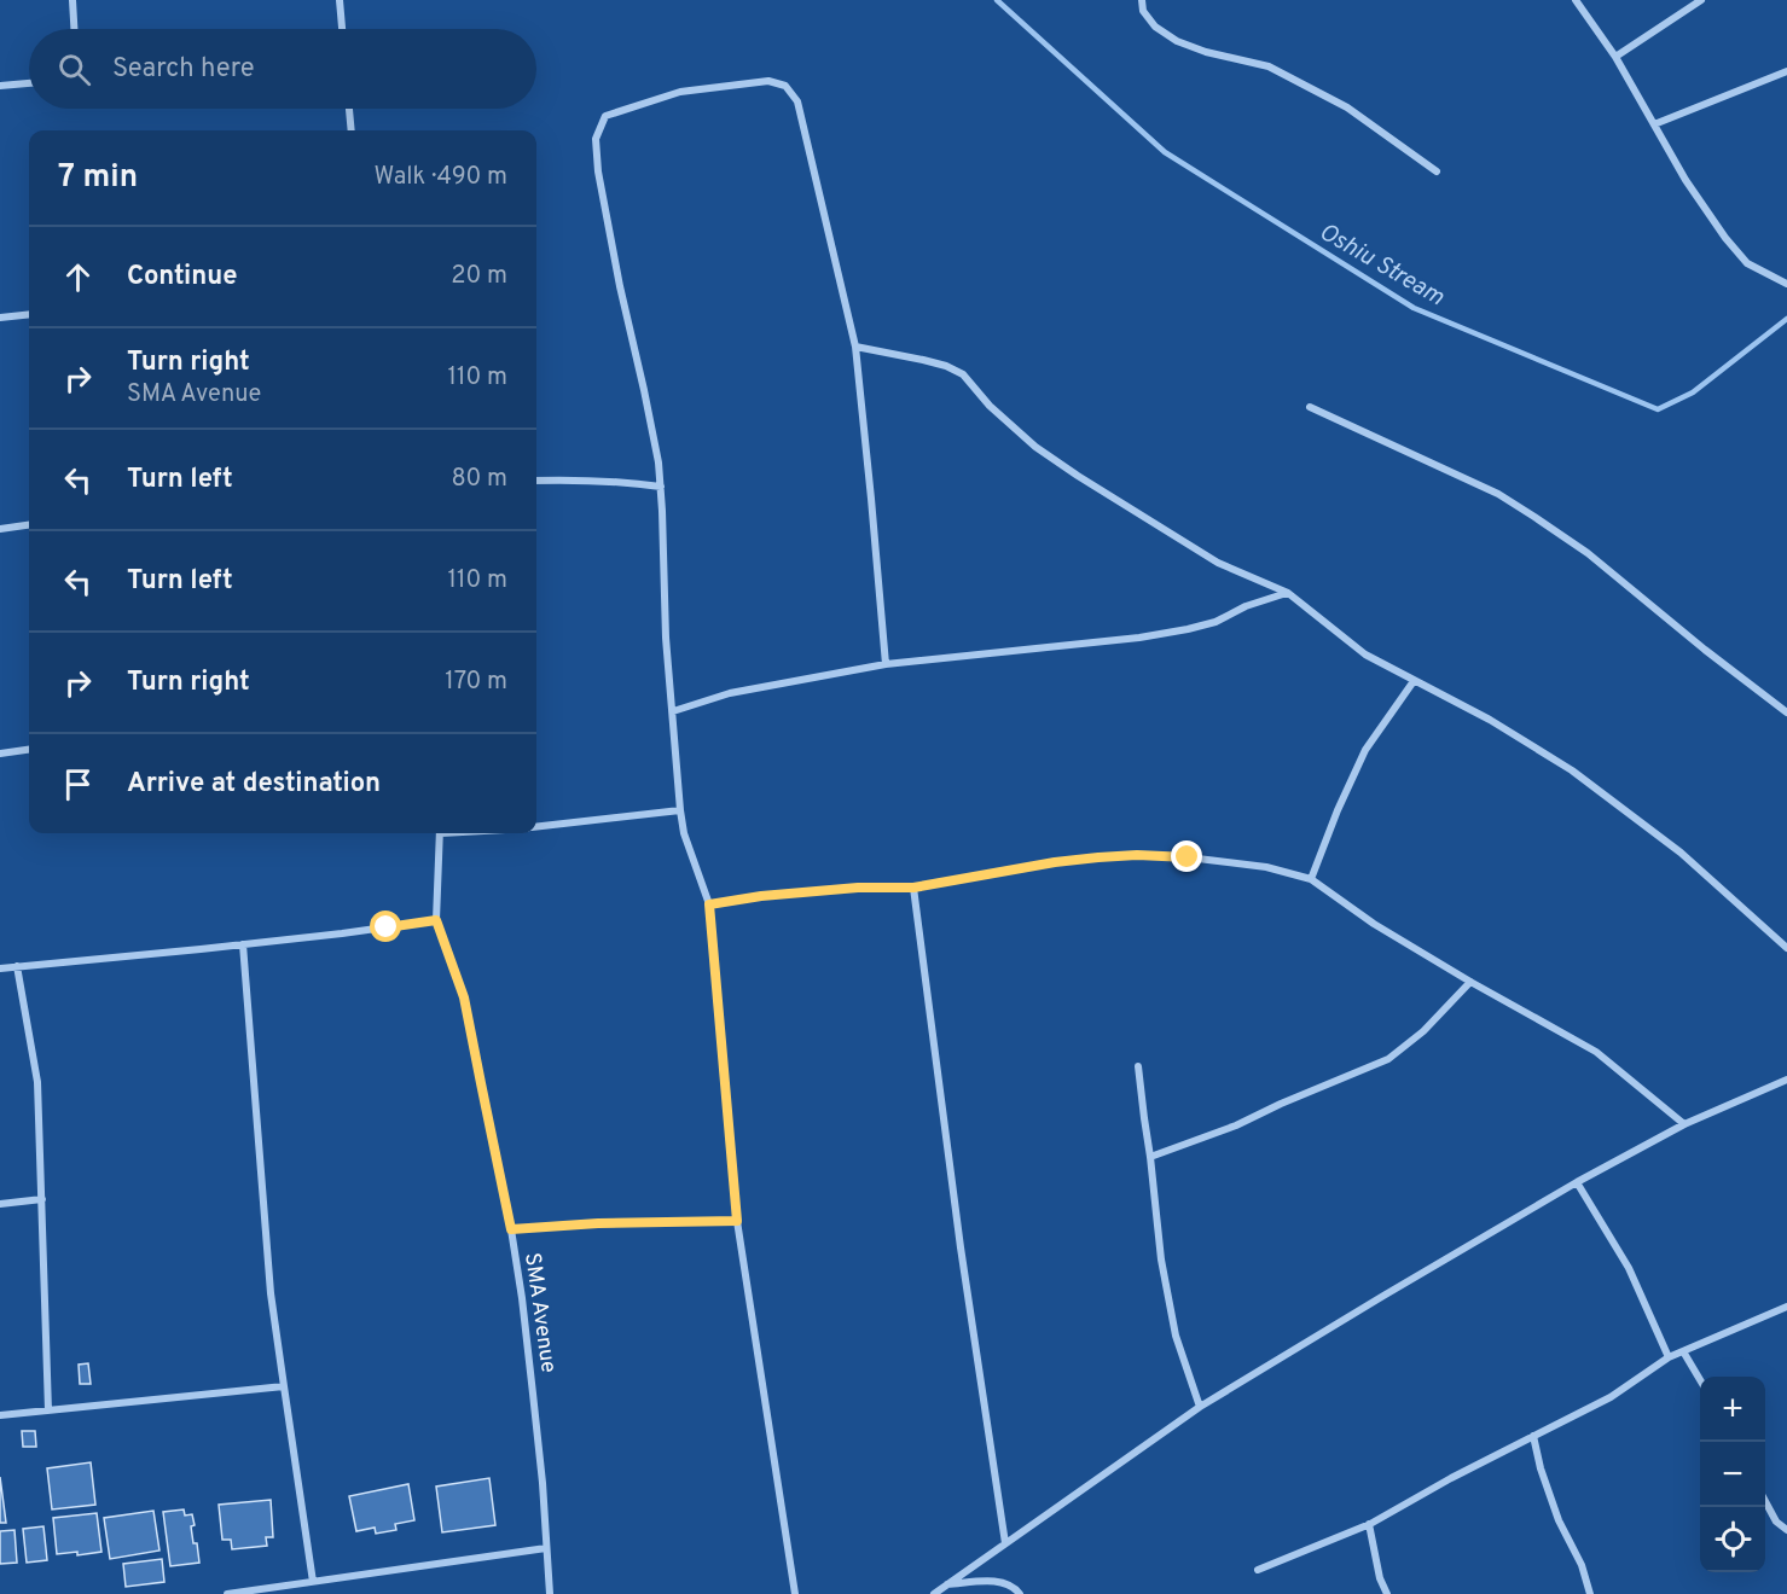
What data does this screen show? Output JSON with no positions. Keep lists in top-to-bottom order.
{
  "streets": {
    "street": ["SMA Avenue"]
  },
  "water": ["Oshiu Stream"],
  "page": {
    "search": "Search here",
    "heading": ["7 min", "Walk · 490 m"],
    "list": [
      ["Continue", "20 m"],
      ["Turn right", "SMA Avenue", "110 m"],
      ["Turn left", "80 m"],
      ["Turn left", "110 m"],
      ["Turn right", "170 m"],
      "Arrive at destination"
    ],
    "map_buttons": ["+", "−"]
  }
}
